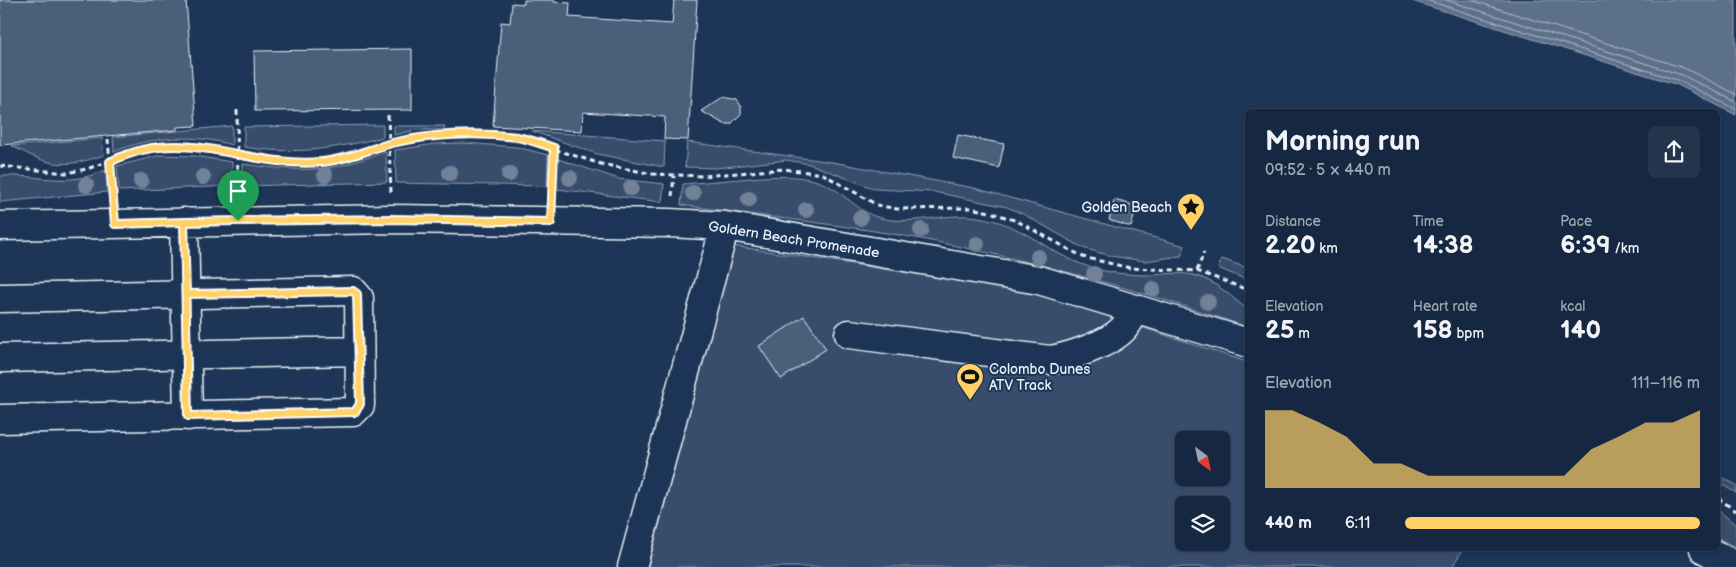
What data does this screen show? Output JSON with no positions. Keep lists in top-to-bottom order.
{
  "streets": {
    "street": ["Goldern Beach Promenade"]
  },
  "places": {
    "place": ["Golden Beach"],
    "sports": ["Colombo Dunes ATV Track"]
  },
  "north": "bottom right",
  "page": {
    "heading": ["Morning run", "09:52 · 5 × 440 m"],
    "stats": [
      ["Distance", "2.20 km"],
      ["Time", "14:38"],
      ["Pace", "6:39 /km"],
      ["Elevation", "25 m"],
      ["Heart rate", "158 bpm"],
      ["kcal", "140"]
    ],
    "chart": ["Elevation", "111–116 m"],
    "list": [
      {
        "name": "440 m",
        "note": "6:11"
      }
    ]
  }
}
